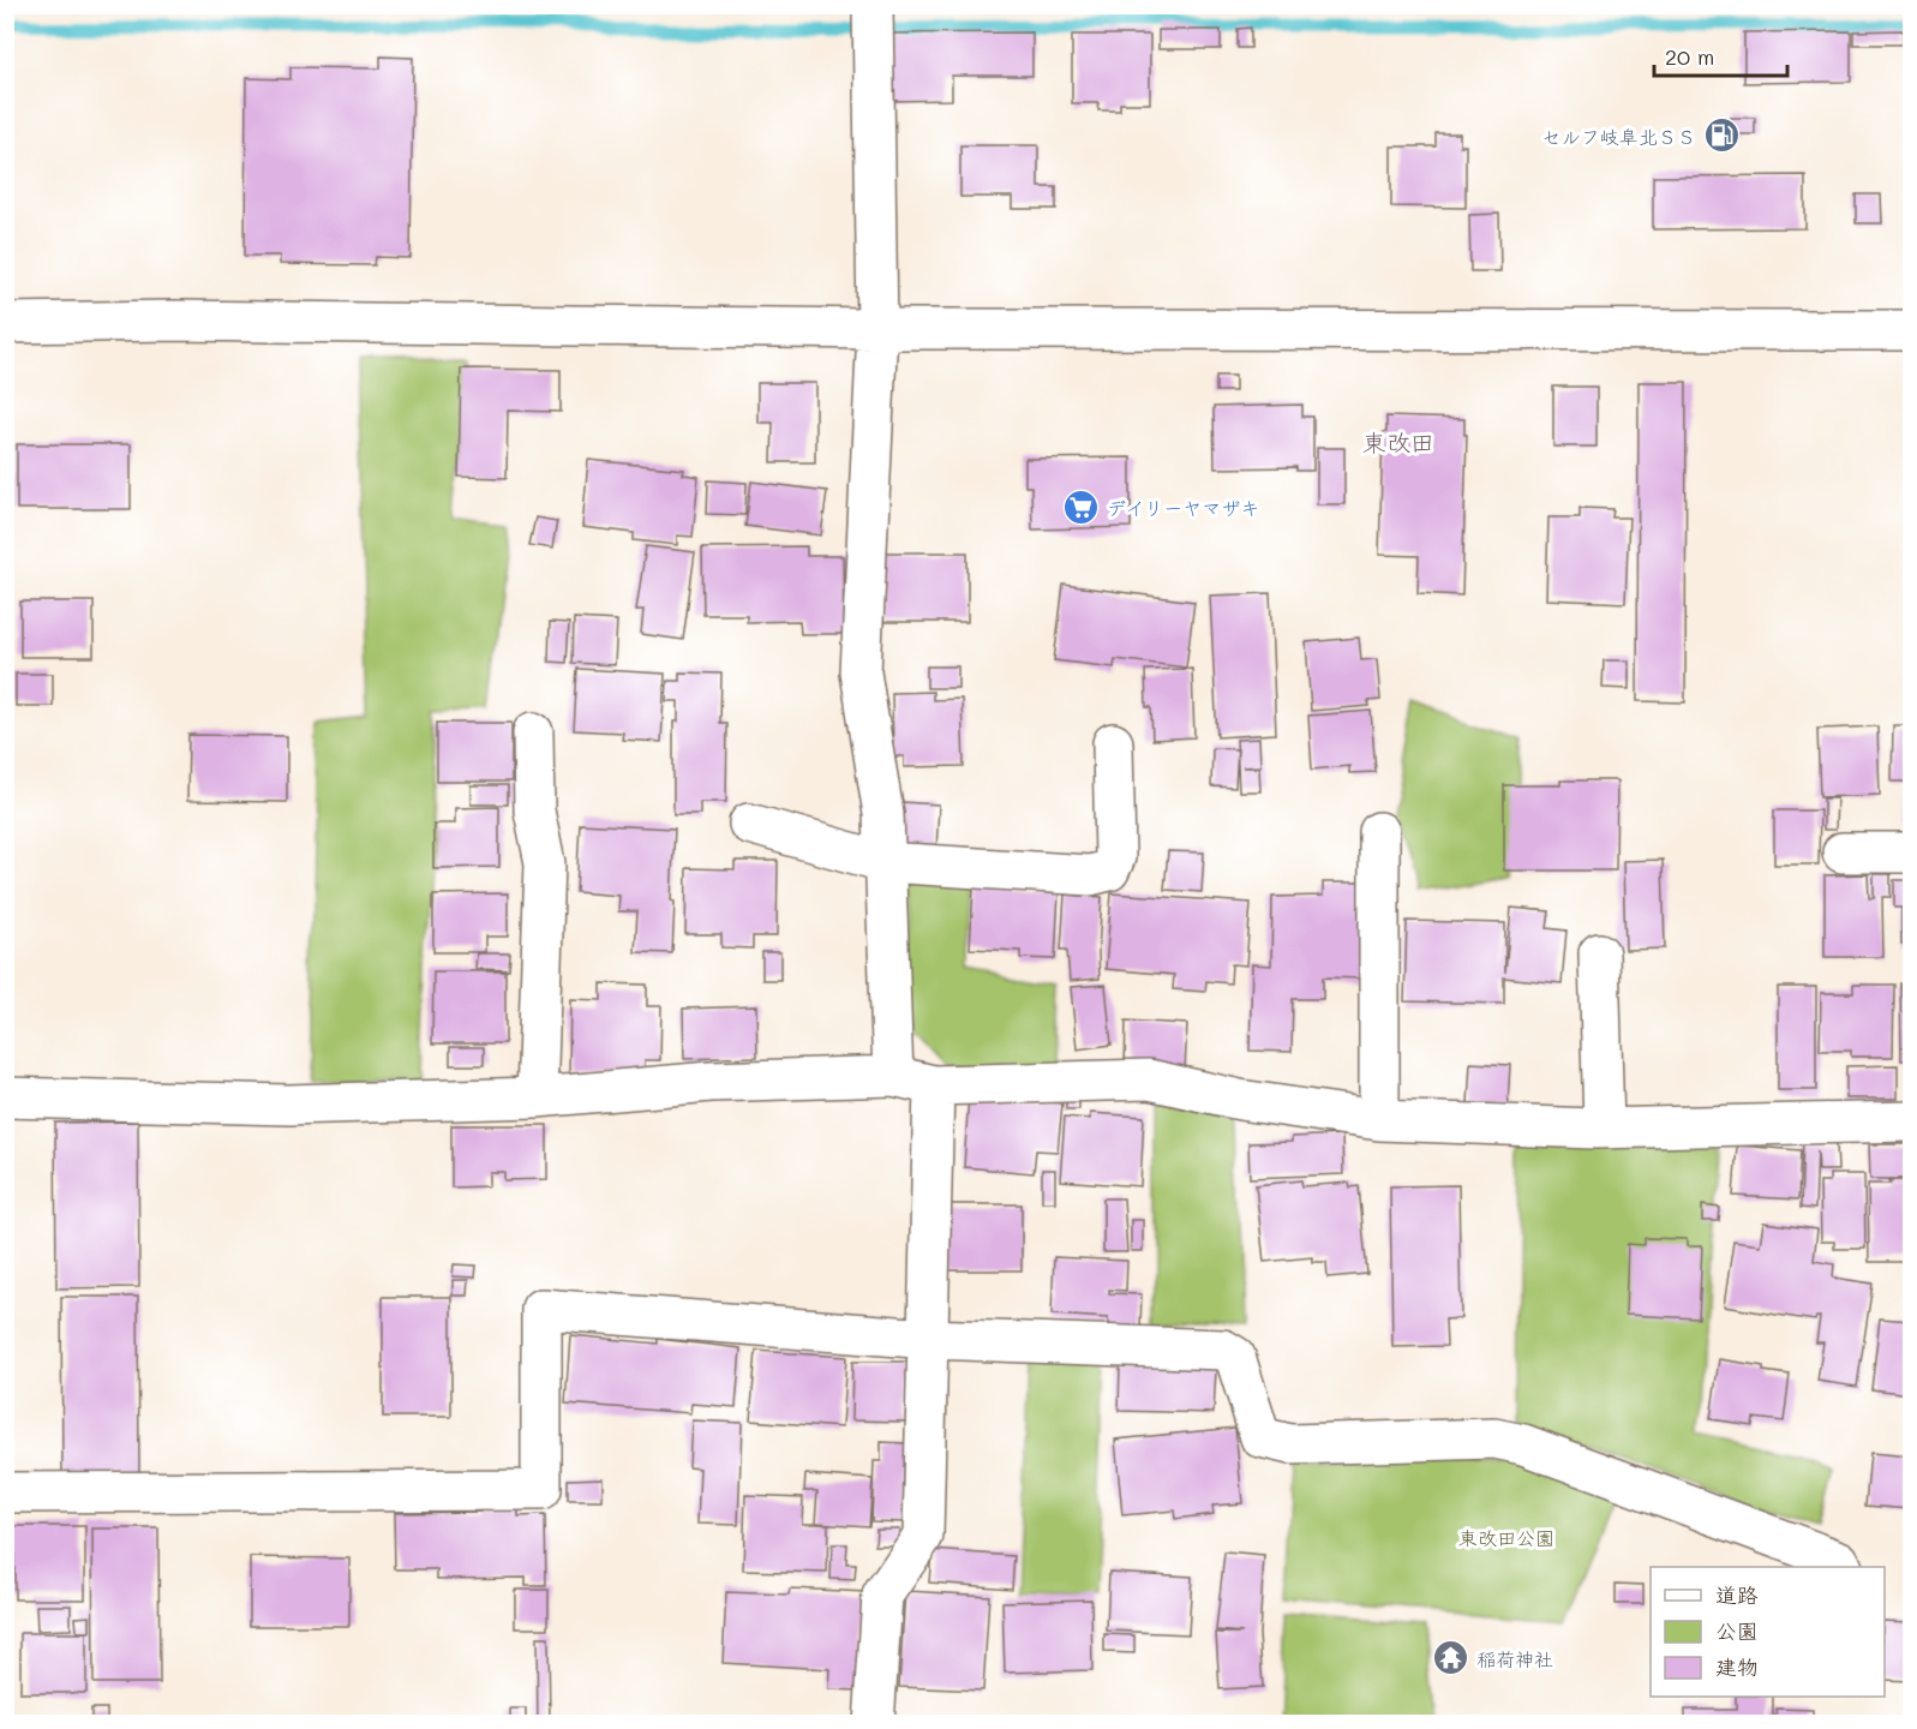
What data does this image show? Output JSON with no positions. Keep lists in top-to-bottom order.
{
  "districts": ["東改田"],
  "parks": ["東改田公園"],
  "places": {
    "fuel station": ["セルフ岐阜北ＳＳ"],
    "supermarket": ["デイリーヤマザキ"],
    "temple": ["稲荷神社"]
  },
  "legend": ["道路", "公園", "建物"],
  "scale_bar": "20 m"
}
